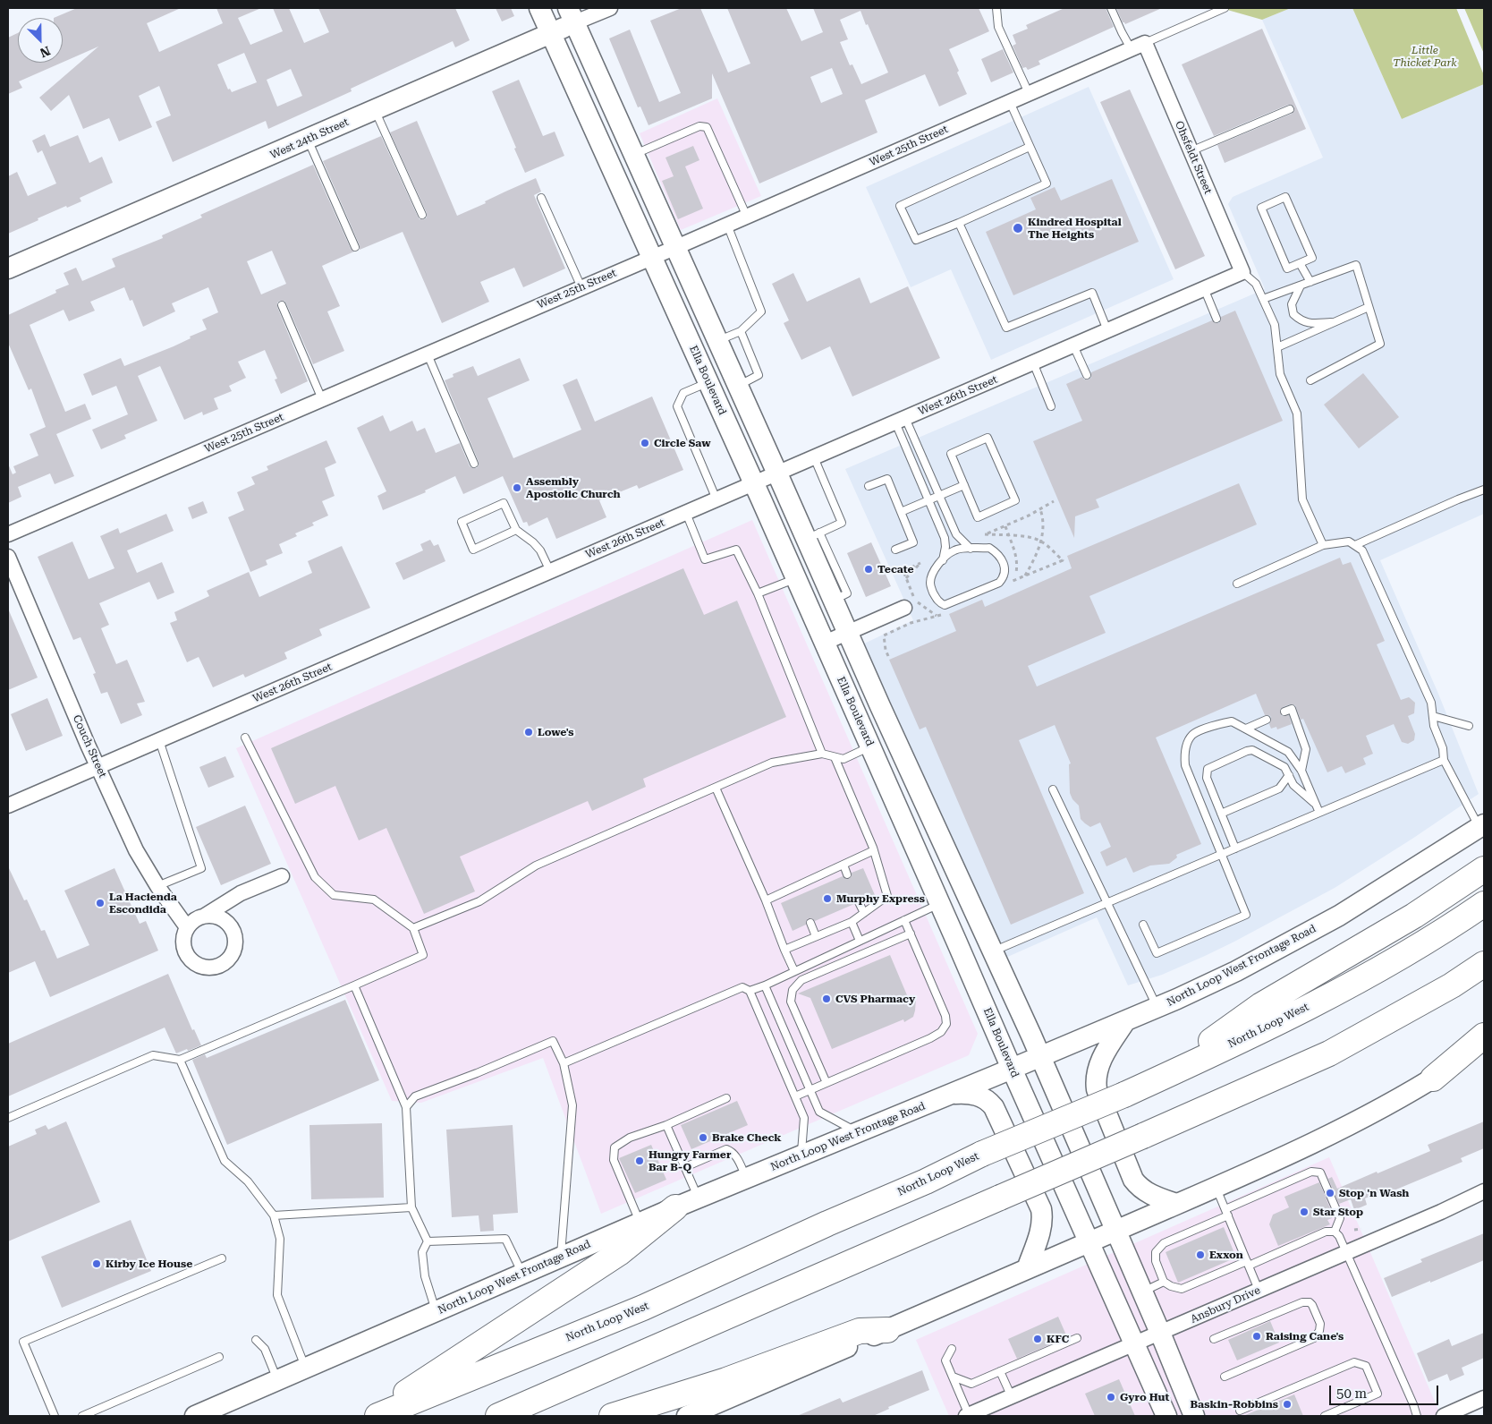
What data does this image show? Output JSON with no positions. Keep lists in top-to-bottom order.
{
  "streets": {
    "highway": ["North Loop West"],
    "main road": ["West 24th Street", "Ella Boulevard", "North Loop West Frontage Road"],
    "street": [
      "West 25th Street",
      "Ohsfeldt Street",
      "West 26th Street",
      "Couch Street",
      "Ansbury Drive"
    ]
  },
  "crossings": [
    ["West 24th Street", "Ella Boulevard"],
    ["West 25th Street", "Ohsfeldt Street"],
    ["West 25th Street", "Ella Boulevard"],
    ["Ohsfeldt Street", "West 26th Street"],
    ["Ella Boulevard", "West 26th Street"],
    ["Ella Boulevard", "North Loop West Frontage Road"],
    ["Ella Boulevard", "Ansbury Drive"],
    ["West 26th Street", "Couch Street"]
  ],
  "parks": ["Little Thicket Park"],
  "places": [
    "Kindred Hospital The Heights",
    "Circle Saw",
    "Assembly Apostolic Church",
    "Tecate",
    "Lowe's",
    "Murphy Express",
    "La Hacienda Escondida",
    "CVS Pharmacy",
    "Brake Check",
    "Hungry Farmer Bar B-Q",
    "Stop 'n Wash",
    "Star Stop",
    "Exxon",
    "Kirby Ice House",
    "Raising Cane's",
    "KFC",
    "Gyro Hut",
    "Baskin-Robbins"
  ],
  "scale_bar": "50 m",
  "north": "bottom right"
}
